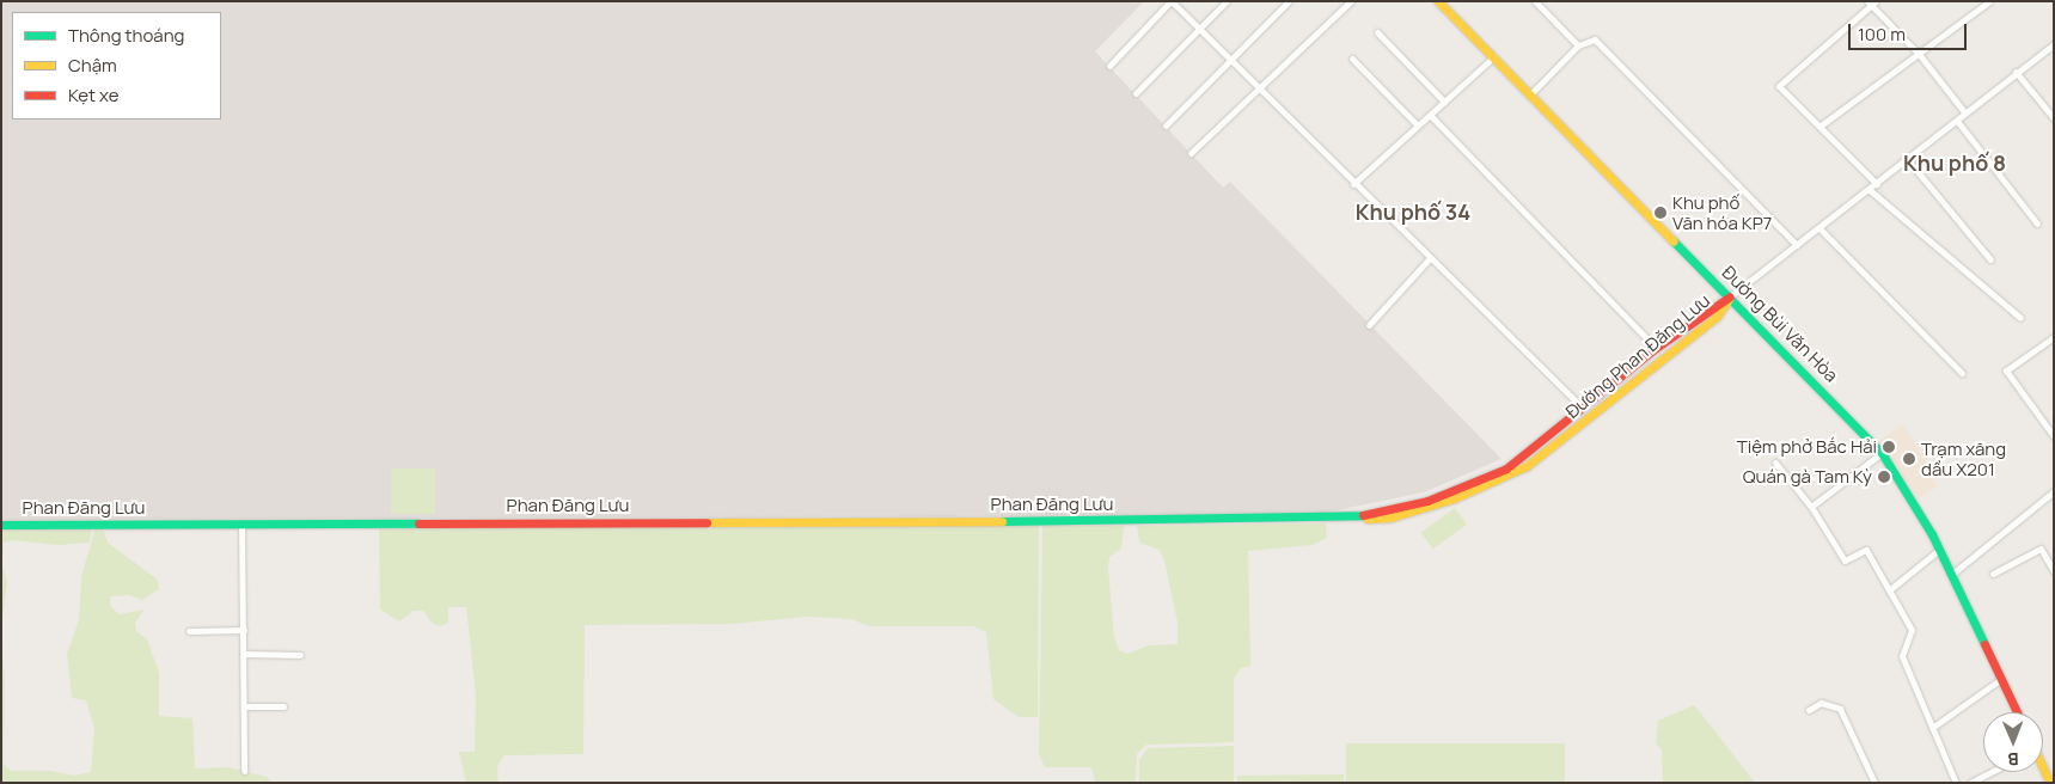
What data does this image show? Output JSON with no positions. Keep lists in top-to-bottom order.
{
  "streets": {
    "street": ["Đường Bùi Văn Hòa", "Đường Phan Đăng Lưu", "Phan Đăng Lưu"]
  },
  "crossings": [
    ["Đường Bùi Văn Hòa", "Đường Phan Đăng Lưu"],
    ["Đường Phan Đăng Lưu", "Phan Đăng Lưu"]
  ],
  "districts": ["Khu phố 8", "Khu phố 34"],
  "places": [
    "Khu phố Văn hóa KP7",
    "Tiệm phở Bắc Hải",
    "Trạm xăng dầu X201",
    "Quán gà Tam Kỳ"
  ],
  "legend": ["Thông thoáng", "Chậm", "Kẹt xe"],
  "scale_bar": "100 m",
  "north": "bottom"
}
